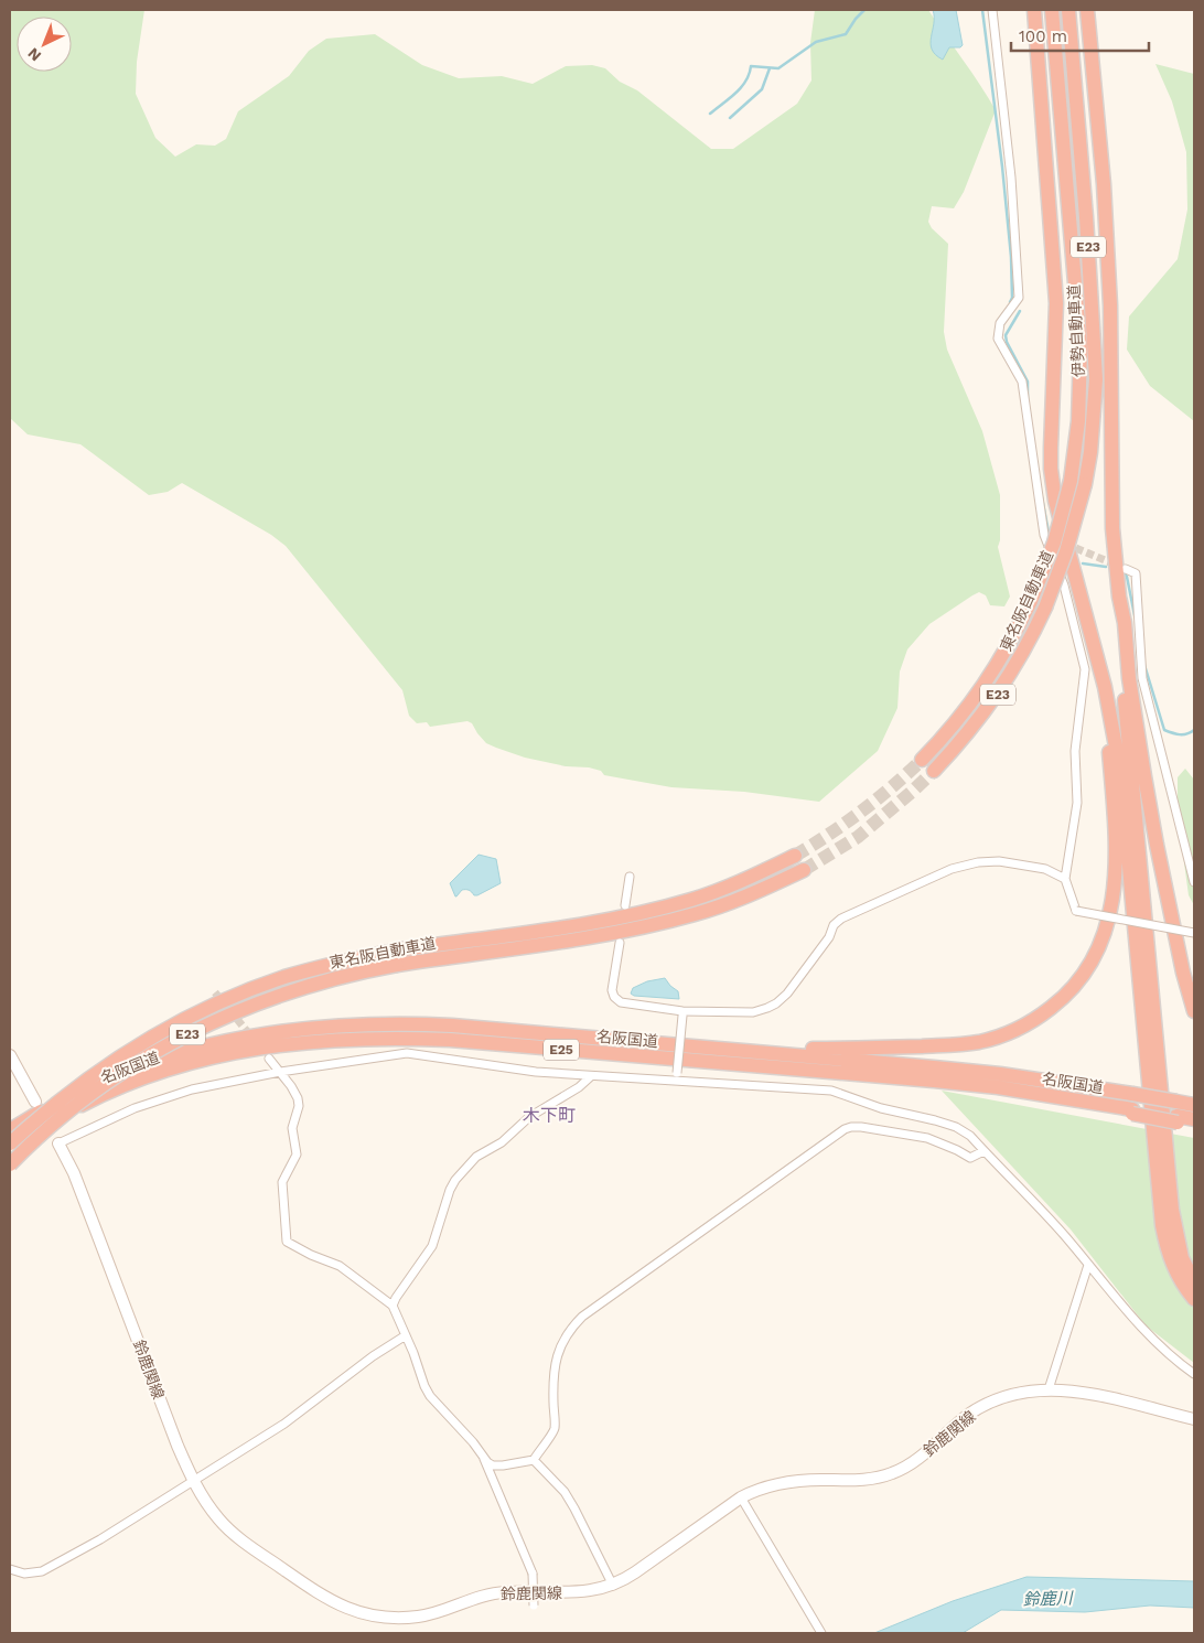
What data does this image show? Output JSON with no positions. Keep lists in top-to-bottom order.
{
  "streets": {
    "highway": [
      "E23",
      "伊勢自動車道",
      "東名阪自動車道",
      "名阪国道",
      "E25"
    ],
    "main road": ["鈴鹿関線"]
  },
  "crossings": [
    ["伊勢自動車道", "東名阪自動車道"],
    ["東名阪自動車道", "名阪国道"]
  ],
  "districts": ["木下町"],
  "water": ["鈴鹿川"],
  "scale_bar": "100 m",
  "north": "bottom left"
}
